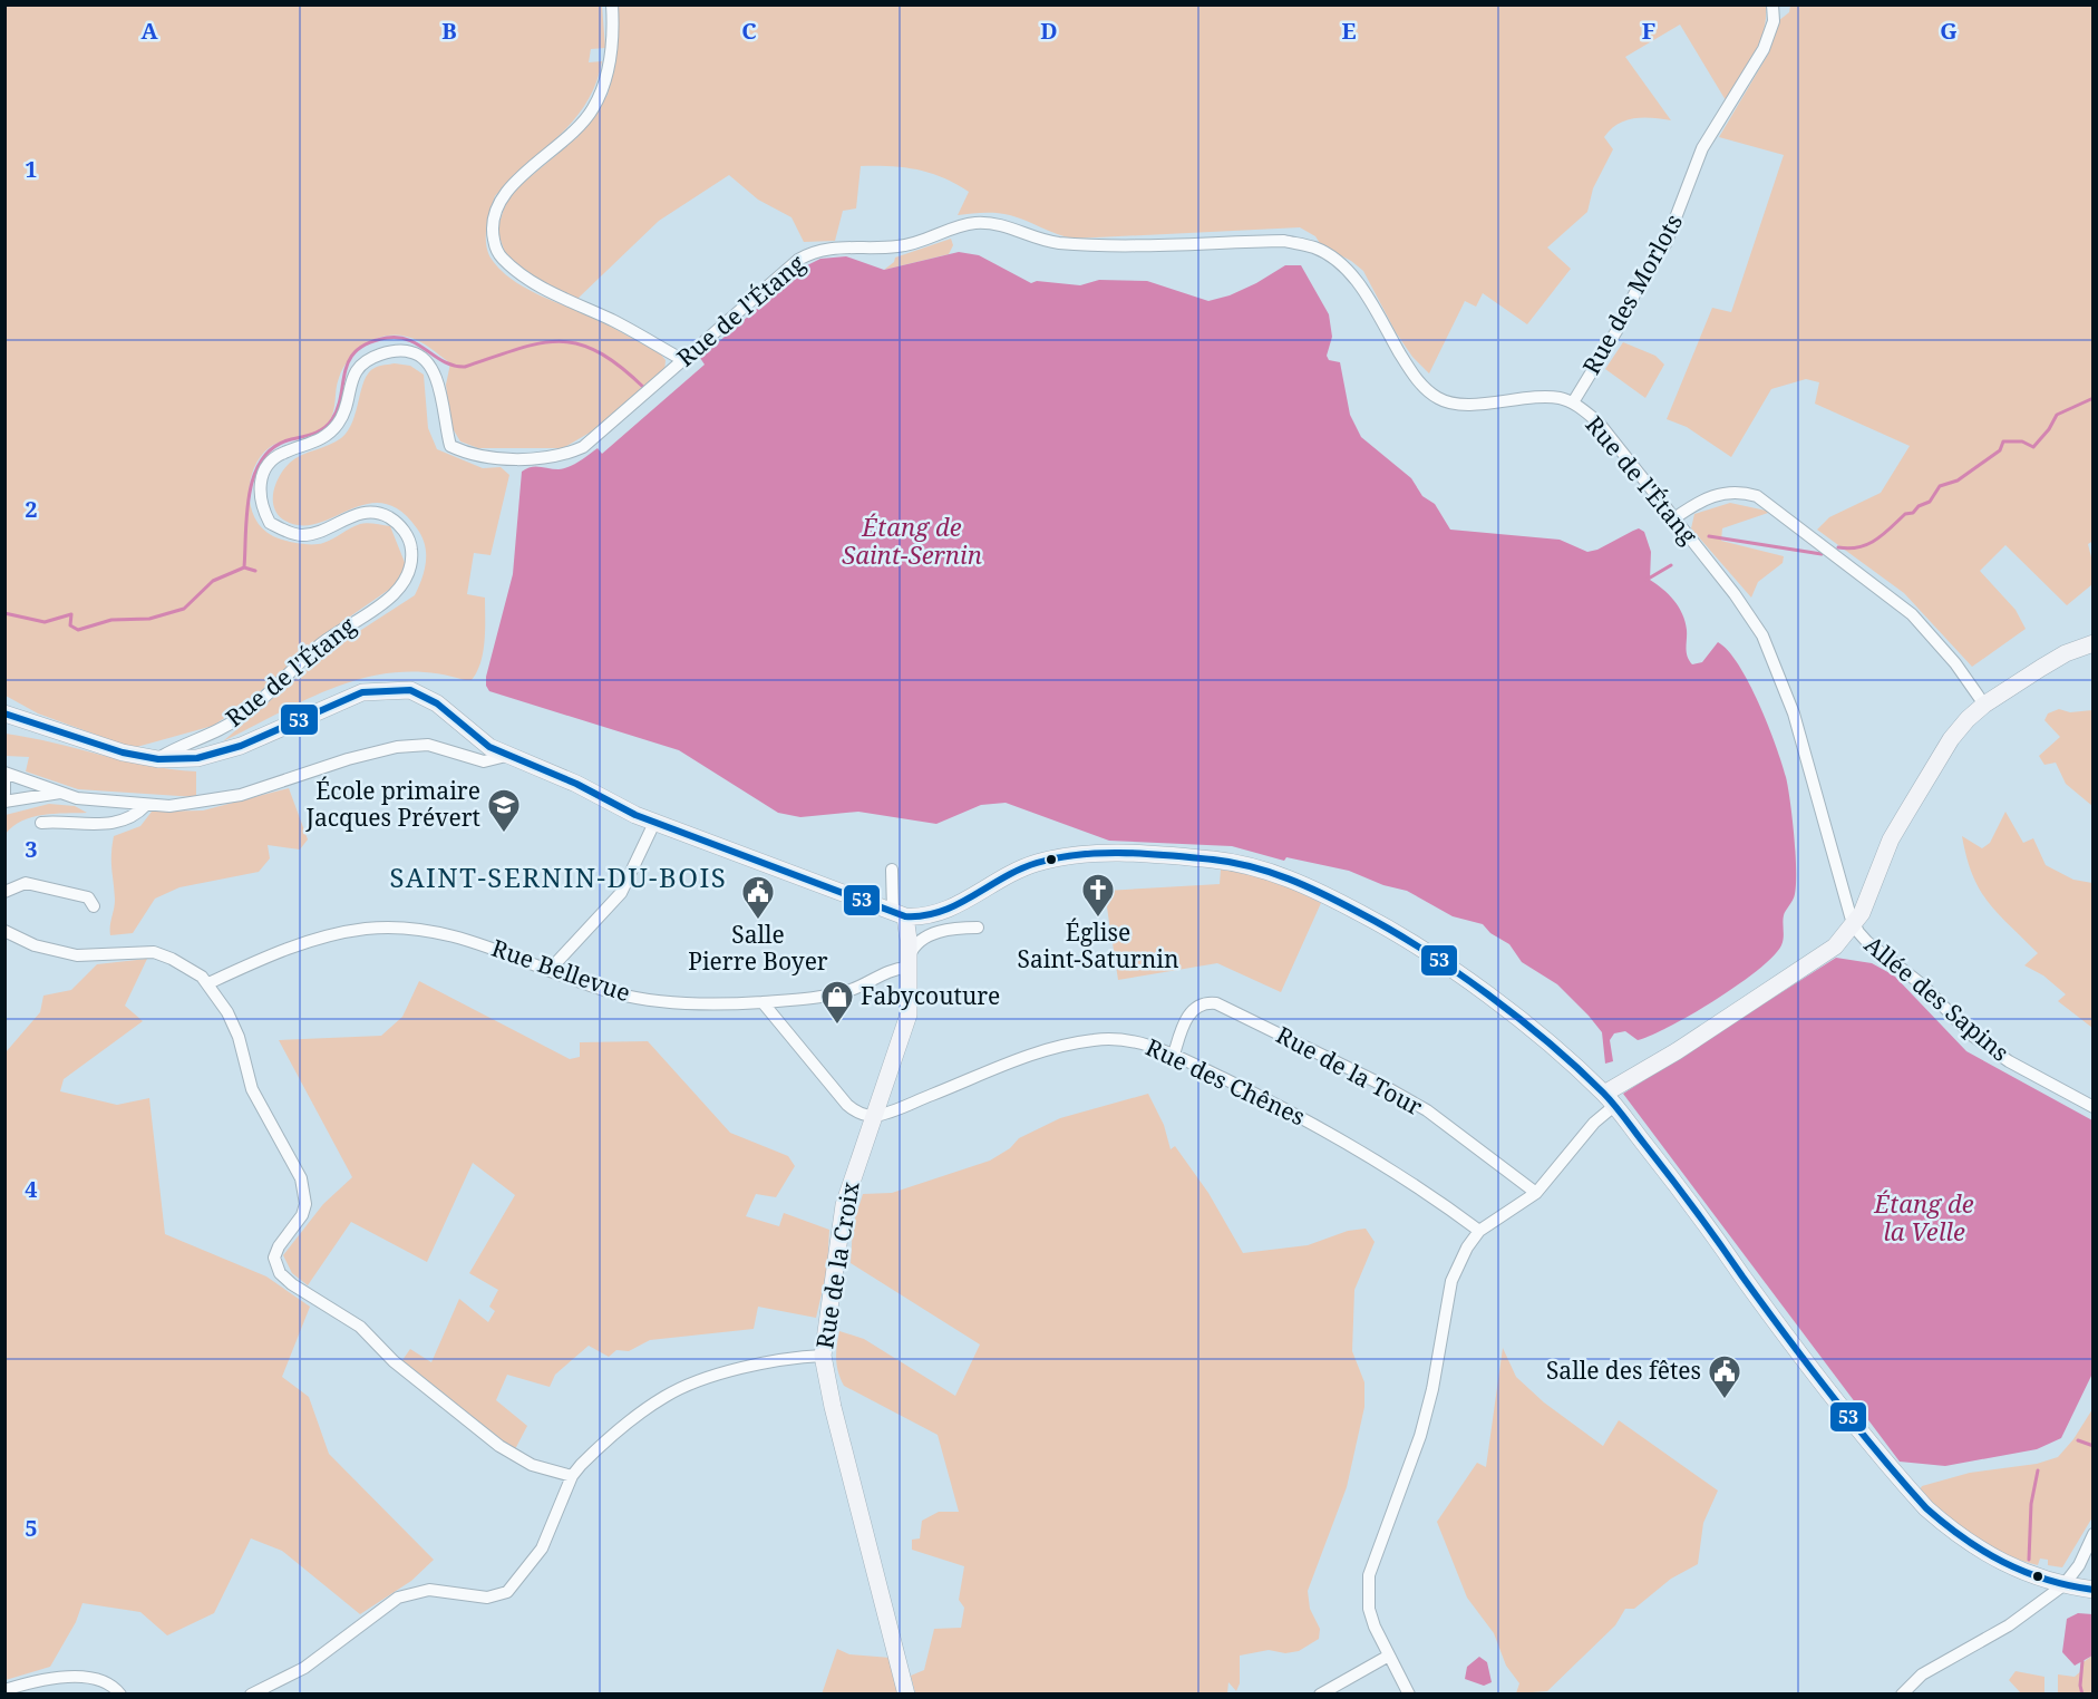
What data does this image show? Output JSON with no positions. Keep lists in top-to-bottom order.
{
  "streets": {
    "street": [
      "Rue des Morlots",
      "Rue de l'Étang",
      "Rue Bellevue",
      "Allée des Sapins",
      "Rue de la Tour",
      "Rue des Chênes",
      "Rue de la Croix"
    ]
  },
  "crossings": [
    ["Rue des Morlots", "Rue de l'Étang"],
    ["Rue de l'Étang", "Allée des Sapins"],
    ["Rue Bellevue", "Rue de la Croix"],
    ["Rue de la Tour", "Rue des Chênes"],
    ["Rue des Chênes", "Rue de la Croix"]
  ],
  "districts": ["SAINT-SERNIN-DU-BOIS"],
  "water": ["Étang de Saint-Sernin", "Étang de la Velle"],
  "places": {
    "school or university": ["École primaire Jacques Prévert"],
    "church": ["Église Saint-Saturnin"],
    "public building": ["Salle Pierre Boyer", "Salle des fêtes"],
    "shop": ["Fabycouture"]
  },
  "lines": ["transit line 53"],
  "grid": {
    "columns": [
      "A",
      "B",
      "C",
      "D",
      "E",
      "F",
      "G"
    ],
    "rows": [
      "1",
      "2",
      "3",
      "4",
      "5"
    ]
  }
}
